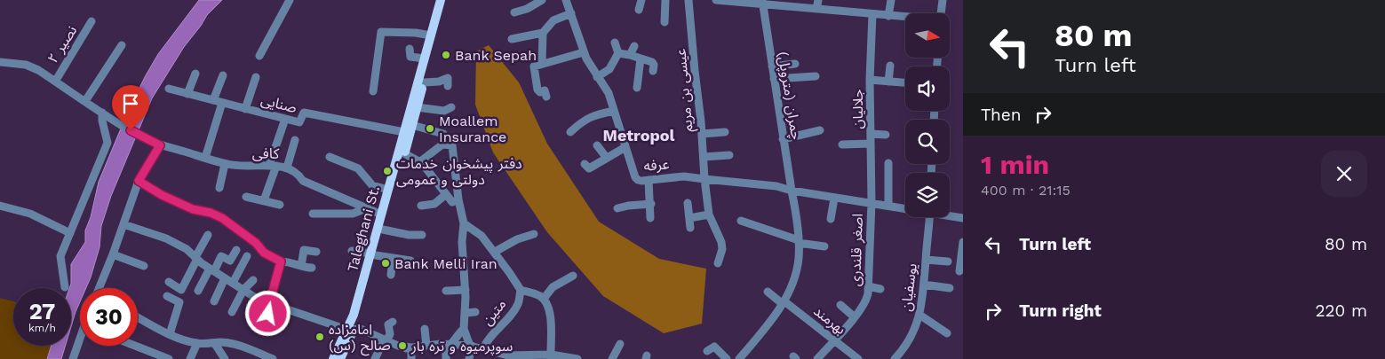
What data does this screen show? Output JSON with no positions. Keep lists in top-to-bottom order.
{
  "streets": {
    "main road": ["Taleghani St."],
    "street": [
      "نصیر ۲",
      "عیسی بن مریم",
      "چمران (متروپل)",
      "صنایی",
      "جلالیان",
      "کافی",
      "عرفه",
      "اصغر قلندری",
      "یوسفیان",
      "متین",
      "بهرمند"
    ]
  },
  "crossings": [
    ["نصیر ۲", "کافی"],
    ["عیسی بن مریم", "عرفه"],
    ["چمران (متروپل)", "عرفه"],
    ["چمران (متروپل)", "بهرمند"],
    ["صنایی", "Taleghani St."],
    ["جلالیان", "اصغر قلندری"],
    ["کافی", "Taleghani St."]
  ],
  "districts": ["Metropol"],
  "places": [
    "Bank Sepah",
    "Moallem Insurance",
    "دفتر پیشخوان خدمات دولتی و عمومی",
    "Bank Melli Iran",
    "امامزاده صالح (س)",
    "سوپرمیوه و تره بار"
  ],
  "north": "right",
  "page": {
    "turn": ["80 m", "Turn left"],
    "then": "Then",
    "heading": ["1 min", "400 m · 21:15"],
    "list": [
      {
        "name": "Turn left",
        "value": "80 m"
      },
      {
        "name": "Turn right",
        "value": "220 m"
      }
    ],
    "speed": "27 km/h",
    "limit": "30"
  }
}
